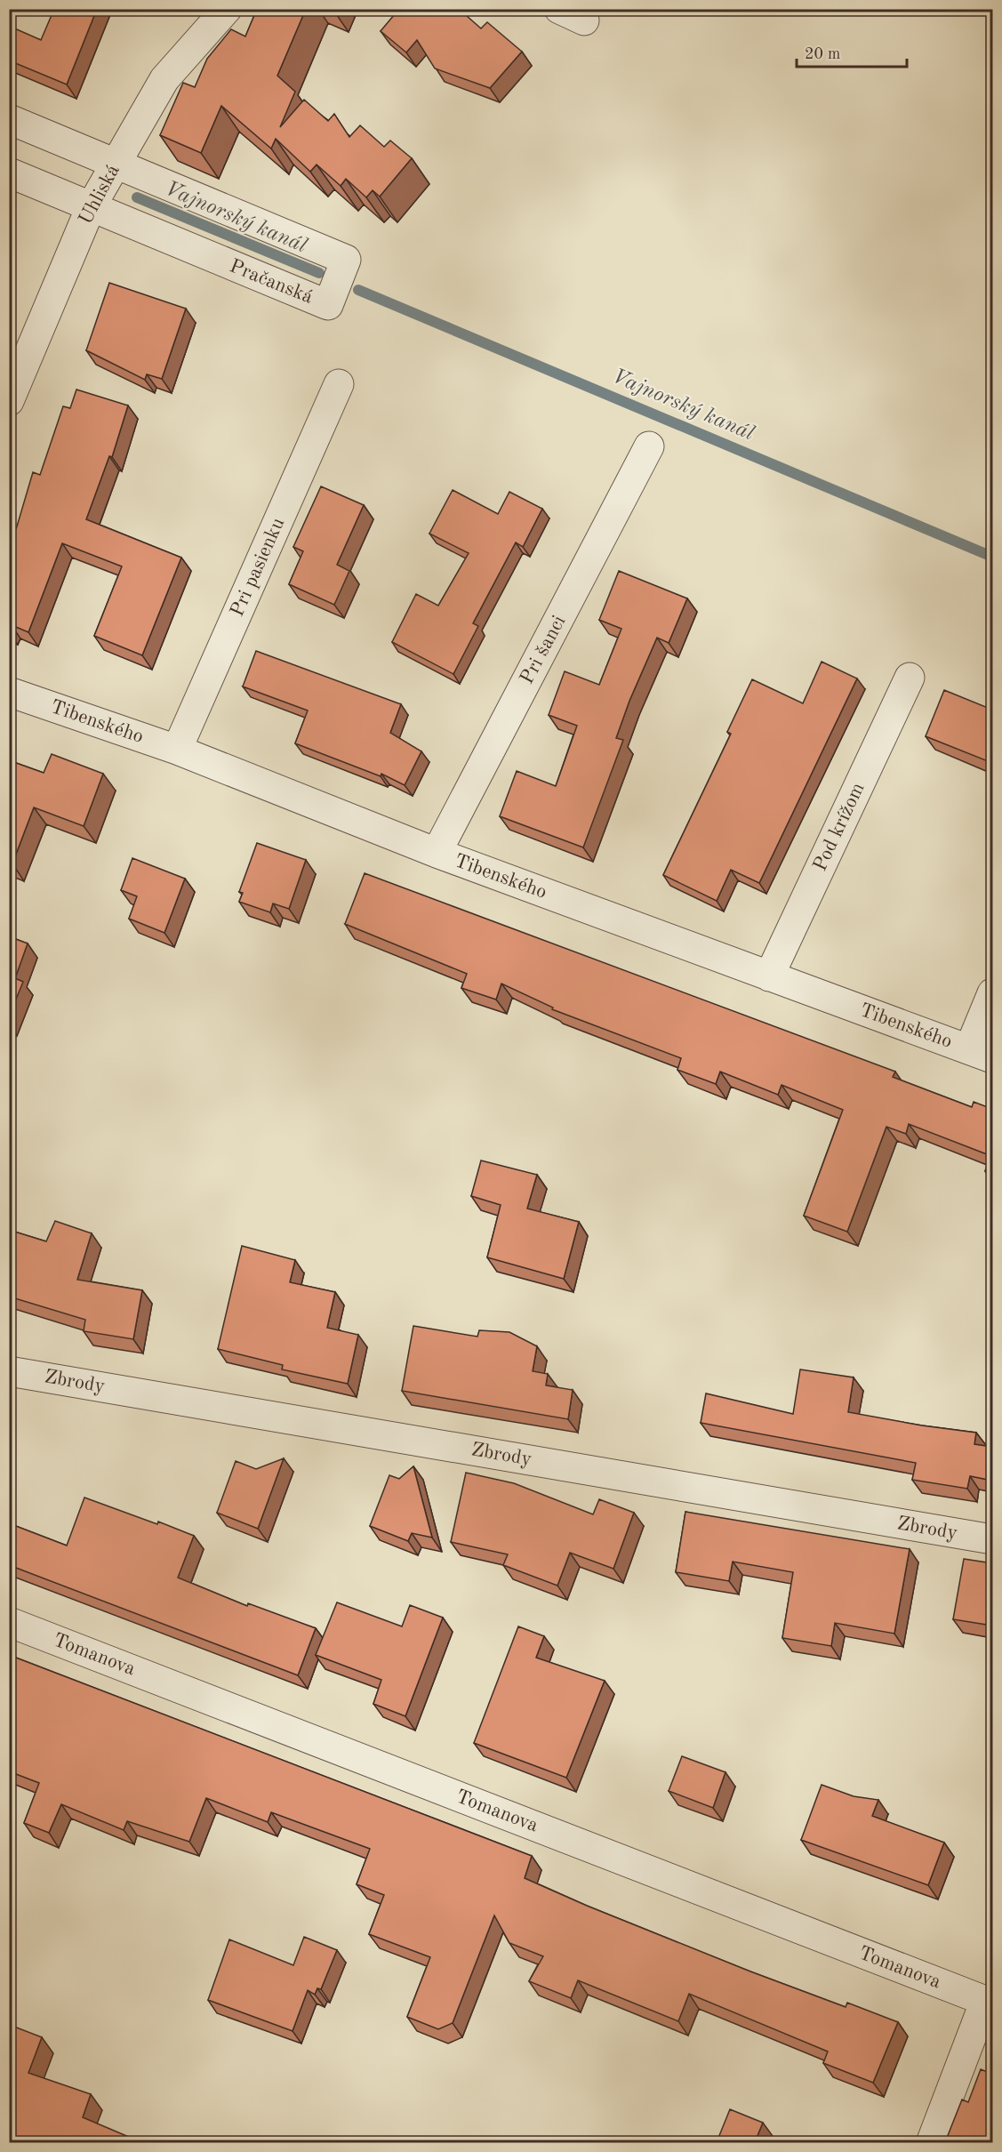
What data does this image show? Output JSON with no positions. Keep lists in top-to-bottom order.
{
  "streets": {
    "street": [
      "Uhliská",
      "Pračanská",
      "Pri pasienku",
      "Pri šanci",
      "Tibenského",
      "Pod krížom",
      "Zbrody",
      "Tomanova"
    ]
  },
  "crossings": [
    ["Uhliská", "Pračanská"],
    ["Pri pasienku", "Tibenského"],
    ["Pri šanci", "Tibenského"],
    ["Tibenského", "Pod krížom"]
  ],
  "water": ["Vajnorský kanál"],
  "scale_bar": "20 m"
}
